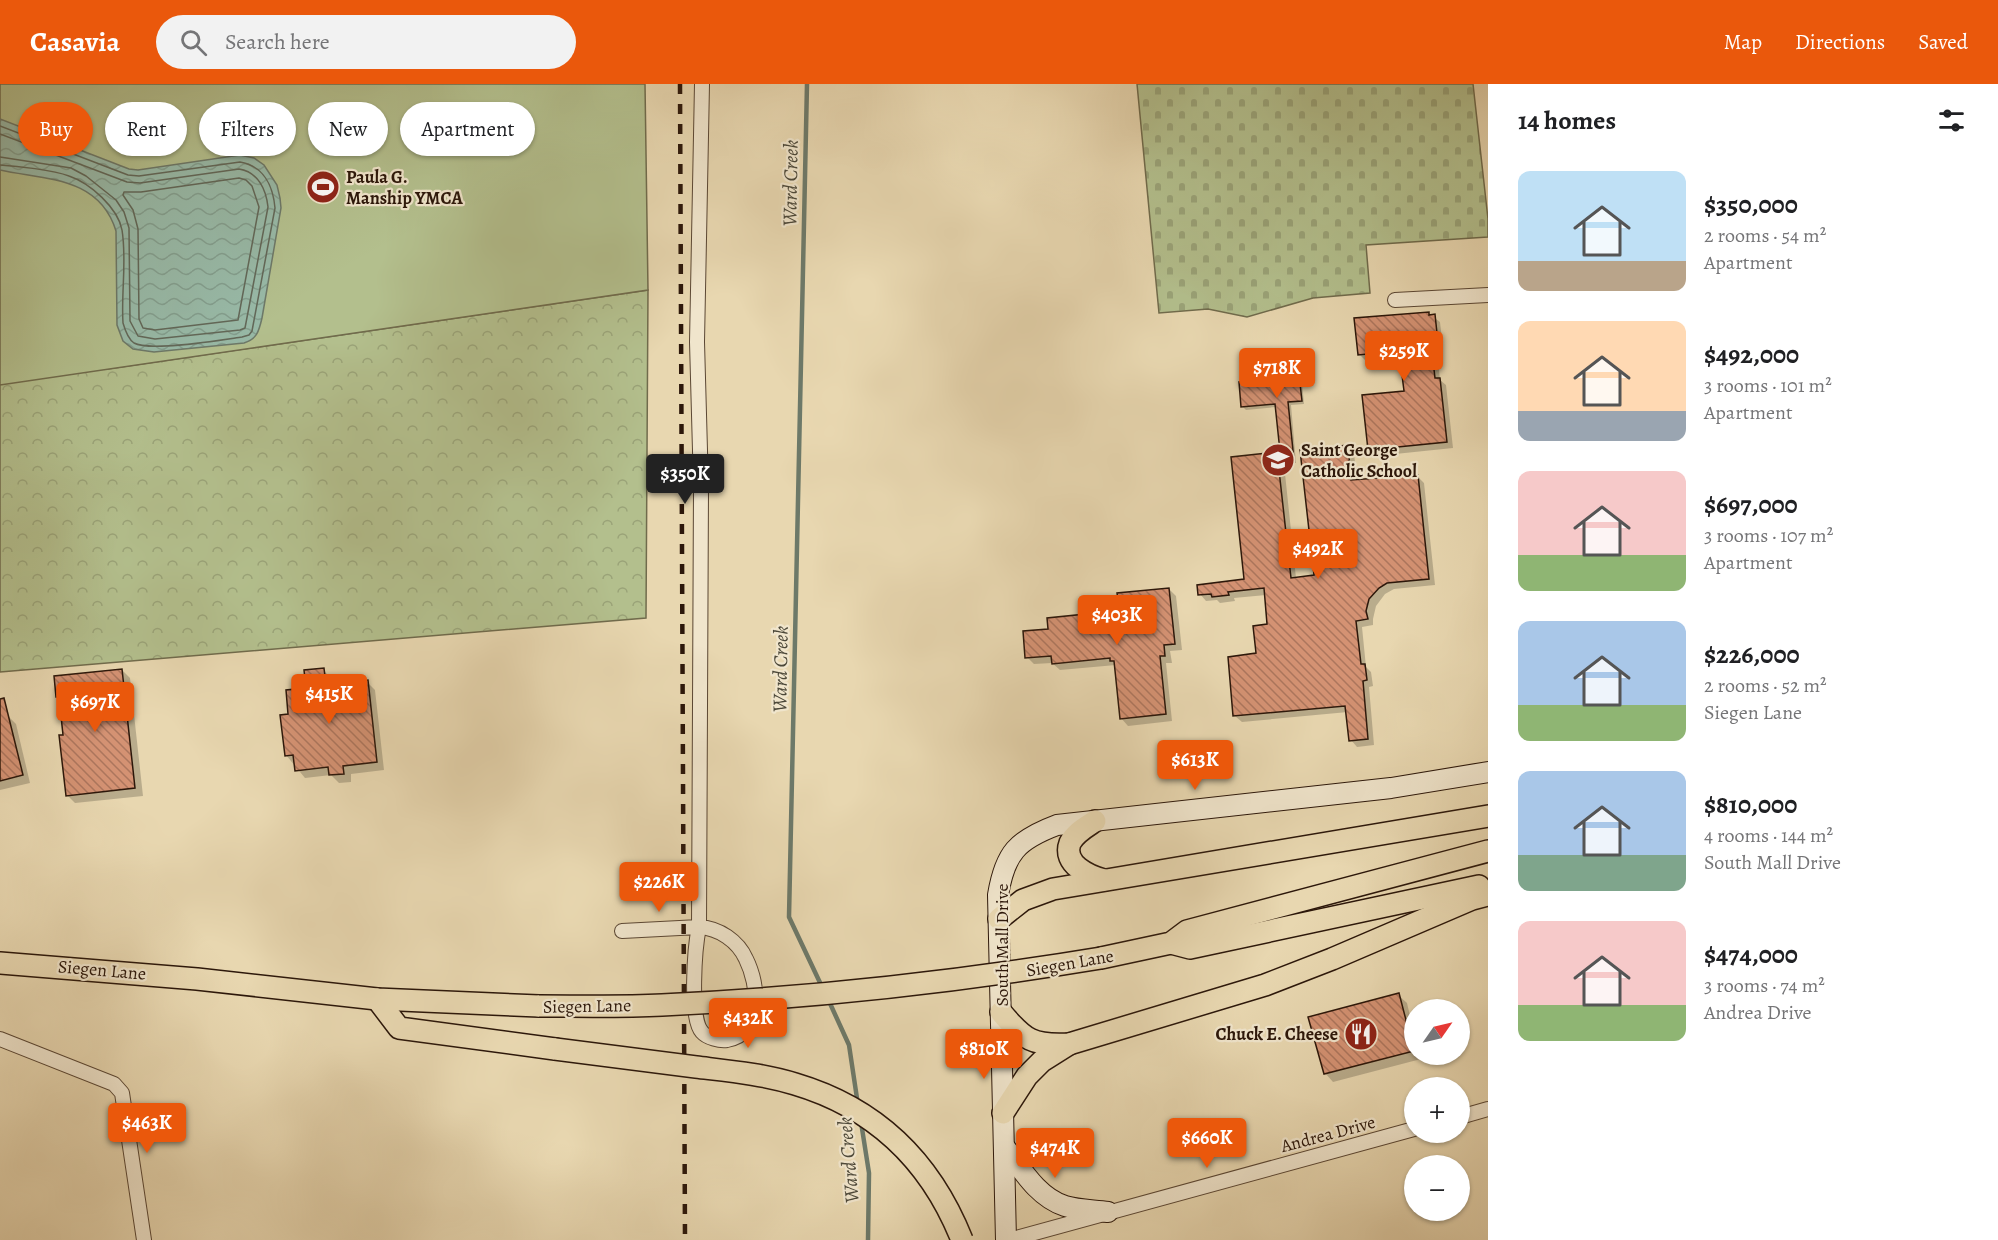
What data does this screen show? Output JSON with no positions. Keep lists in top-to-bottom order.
{
  "streets": {
    "main road": ["Siegen Lane"],
    "street": ["South Mall Drive", "Andrea Drive"]
  },
  "crossings": [
    ["South Mall Drive", "Andrea Drive"]
  ],
  "water": ["Ward Creek"],
  "places": {
    "sports": ["Paula G. Manship YMCA"],
    "school or university": ["Saint George Catholic School"],
    "restaurant": ["Chuck E. Cheese"]
  },
  "north": "top right",
  "page": {
    "header": "Casavia",
    "search": "Search here",
    "nav": ["Map", "Directions", "Saved"],
    "heading": "14 homes",
    "chip": [
      "Buy",
      "Rent",
      "Filters",
      "New",
      "Apartment"
    ],
    "list": [
      {
        "name": "$350,000",
        "note": "2 rooms · 54 m² · Apartment"
      },
      {
        "name": "$492,000",
        "note": "3 rooms · 101 m² · Apartment"
      },
      {
        "name": "$697,000",
        "note": "3 rooms · 107 m² · Apartment"
      },
      {
        "name": "$226,000",
        "note": "2 rooms · 52 m² · Siegen Lane"
      },
      {
        "name": "$810,000",
        "note": "4 rooms · 144 m² · South Mall Drive"
      },
      {
        "name": "$474,000",
        "note": "3 rooms · 74 m² · Andrea Drive"
      }
    ],
    "price": [
      "$259K",
      "$718K",
      "$350K",
      "$492K",
      "$403K",
      "$415K",
      "$697K",
      "$613K",
      "$226K",
      "$432K",
      "$810K",
      "$463K",
      "$660K",
      "$474K"
    ],
    "map_buttons": ["+", "−"]
  }
}
